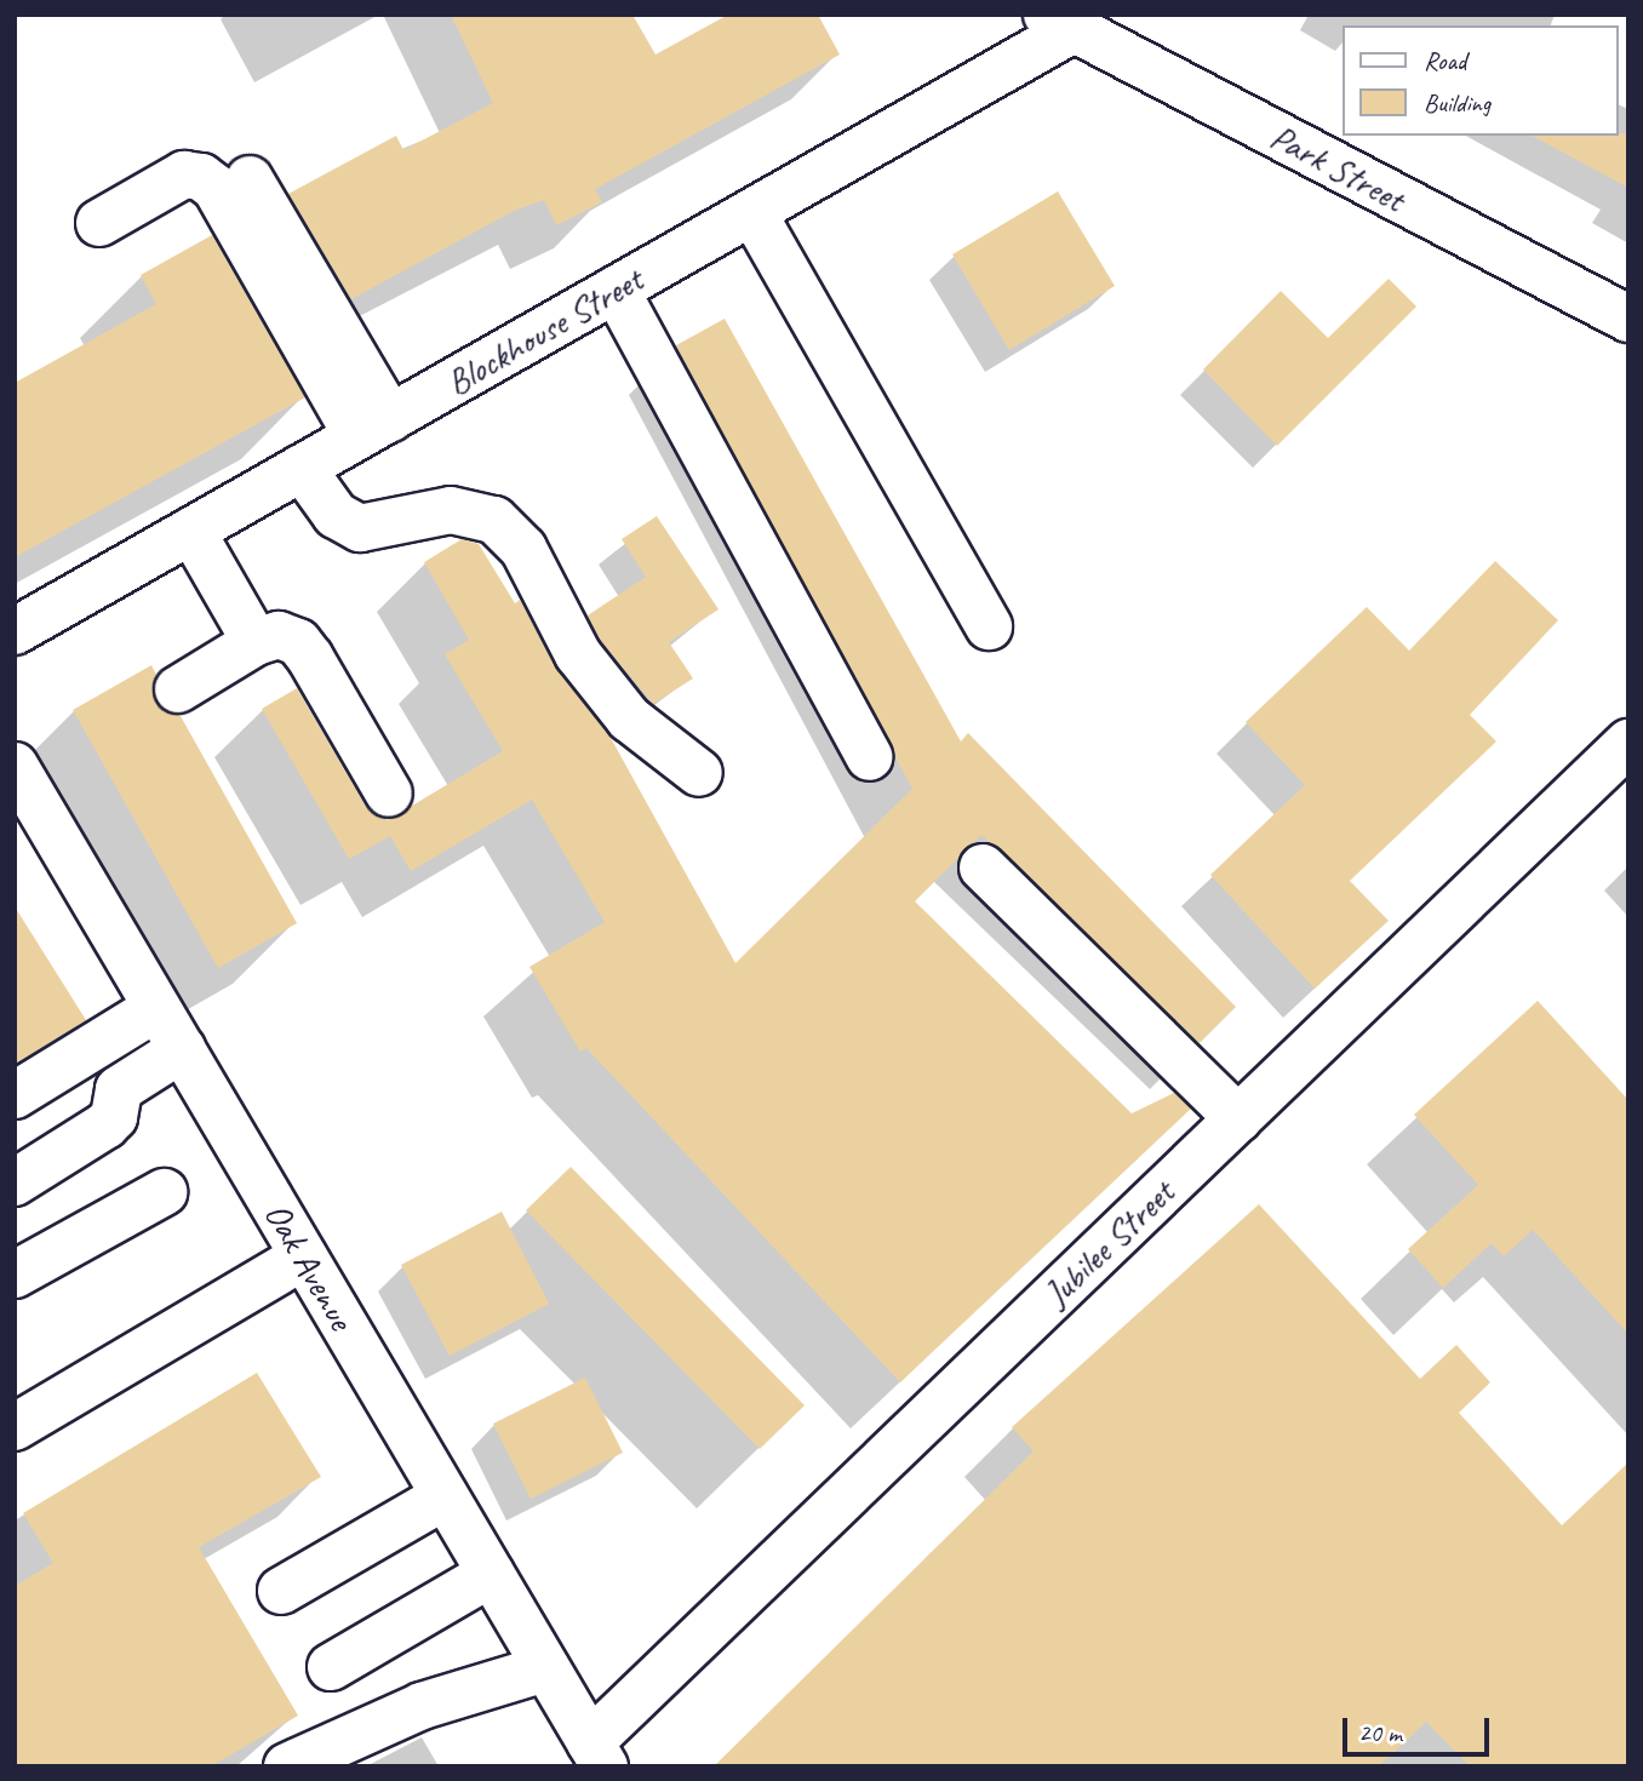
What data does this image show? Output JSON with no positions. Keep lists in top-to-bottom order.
{
  "streets": {
    "street": [
      "Park Street",
      "Blockhouse Street",
      "Jubilee Street",
      "Oak Avenue"
    ]
  },
  "crossings": [
    ["Park Street", "Blockhouse Street"],
    ["Jubilee Street", "Oak Avenue"]
  ],
  "legend": ["Road", "Building"],
  "scale_bar": "20 m"
}
